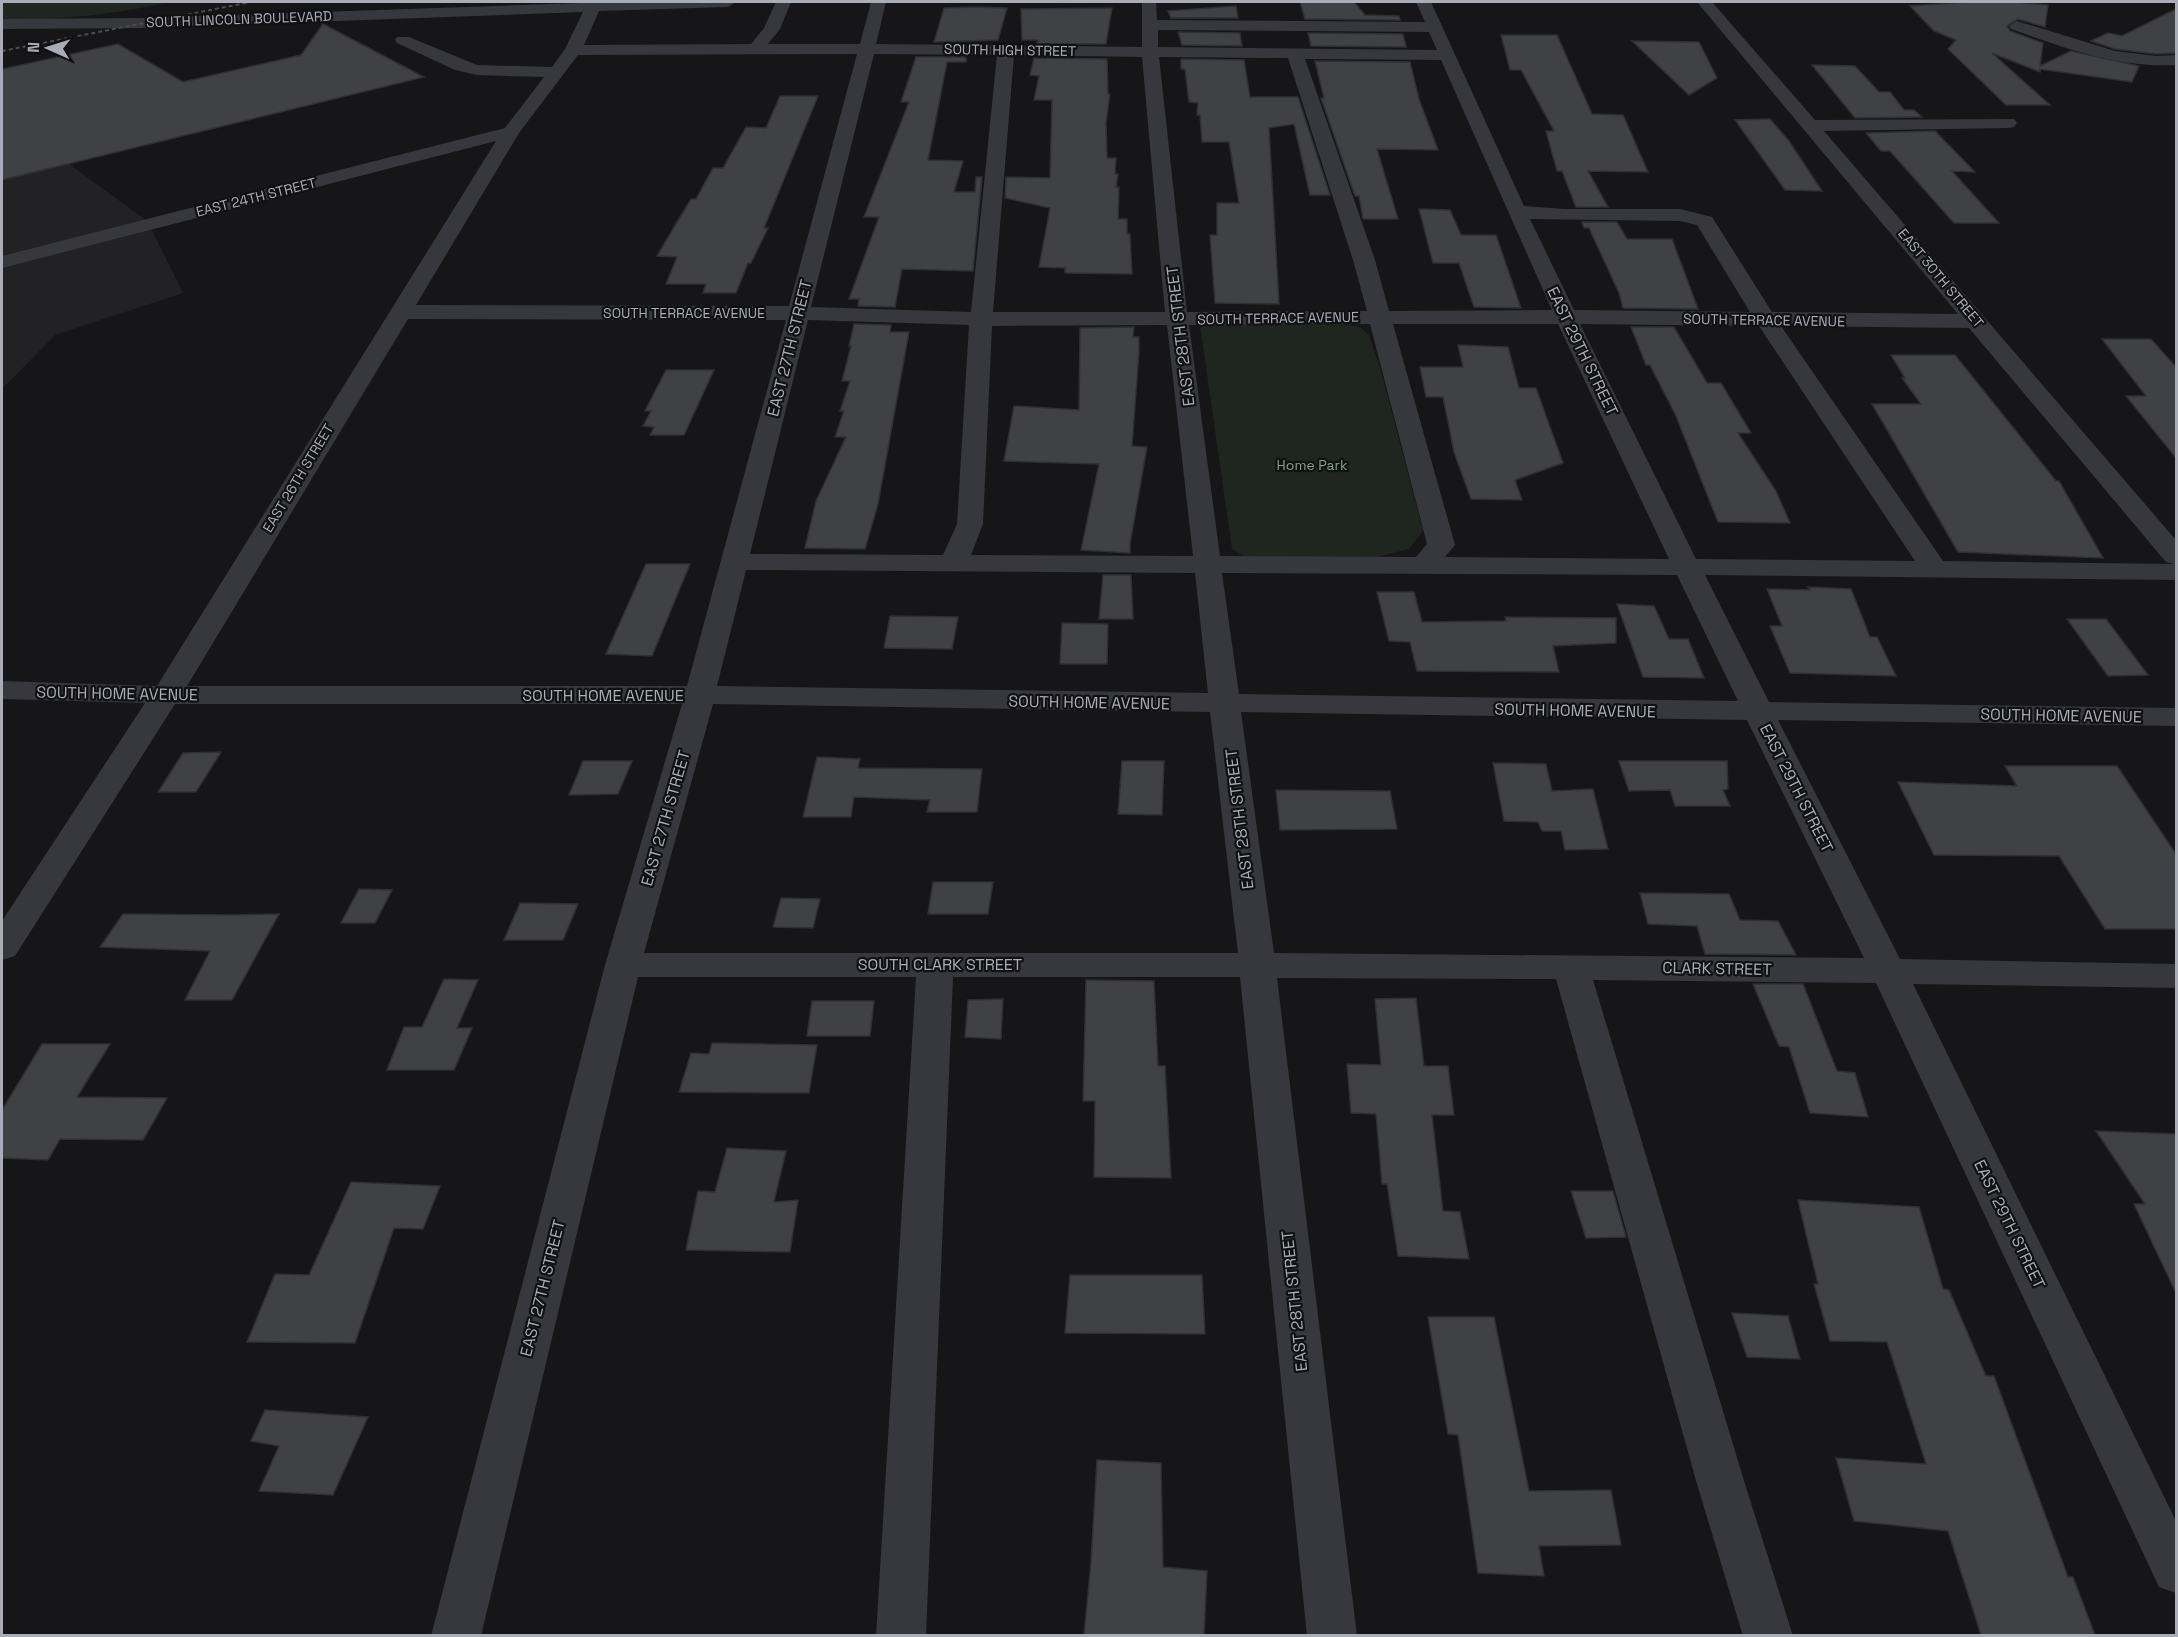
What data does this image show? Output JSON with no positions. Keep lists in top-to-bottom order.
{
  "streets": {
    "street": [
      "SOUTH LINCOLN BOULEVARD",
      "SOUTH HIGH STREET",
      "EAST 24TH STREET",
      "EAST 30TH STREET",
      "SOUTH TERRACE AVENUE",
      "EAST 28TH STREET",
      "EAST 27TH STREET",
      "EAST 29TH STREET",
      "EAST 26TH STREET",
      "SOUTH HOME AVENUE",
      "SOUTH CLARK STREET",
      "CLARK STREET"
    ]
  },
  "crossings": [
    ["SOUTH LINCOLN BOULEVARD", "EAST 26TH STREET"],
    ["SOUTH HIGH STREET", "EAST 28TH STREET"],
    ["SOUTH HIGH STREET", "EAST 27TH STREET"],
    ["SOUTH HIGH STREET", "EAST 29TH STREET"],
    ["SOUTH HIGH STREET", "EAST 26TH STREET"],
    ["EAST 24TH STREET", "EAST 26TH STREET"],
    ["EAST 30TH STREET", "SOUTH TERRACE AVENUE"],
    ["SOUTH TERRACE AVENUE", "EAST 28TH STREET"],
    ["SOUTH TERRACE AVENUE", "EAST 27TH STREET"],
    ["SOUTH TERRACE AVENUE", "EAST 29TH STREET"],
    ["SOUTH TERRACE AVENUE", "EAST 26TH STREET"],
    ["EAST 28TH STREET", "SOUTH HOME AVENUE"],
    ["EAST 28TH STREET", "SOUTH CLARK STREET"],
    ["EAST 28TH STREET", "CLARK STREET"],
    ["EAST 27TH STREET", "SOUTH HOME AVENUE"],
    ["EAST 27TH STREET", "SOUTH CLARK STREET"],
    ["EAST 29TH STREET", "SOUTH HOME AVENUE"],
    ["EAST 29TH STREET", "CLARK STREET"],
    ["EAST 26TH STREET", "SOUTH HOME AVENUE"],
    ["SOUTH CLARK STREET", "CLARK STREET"]
  ],
  "parks": ["Home Park"],
  "north": "left"
}
